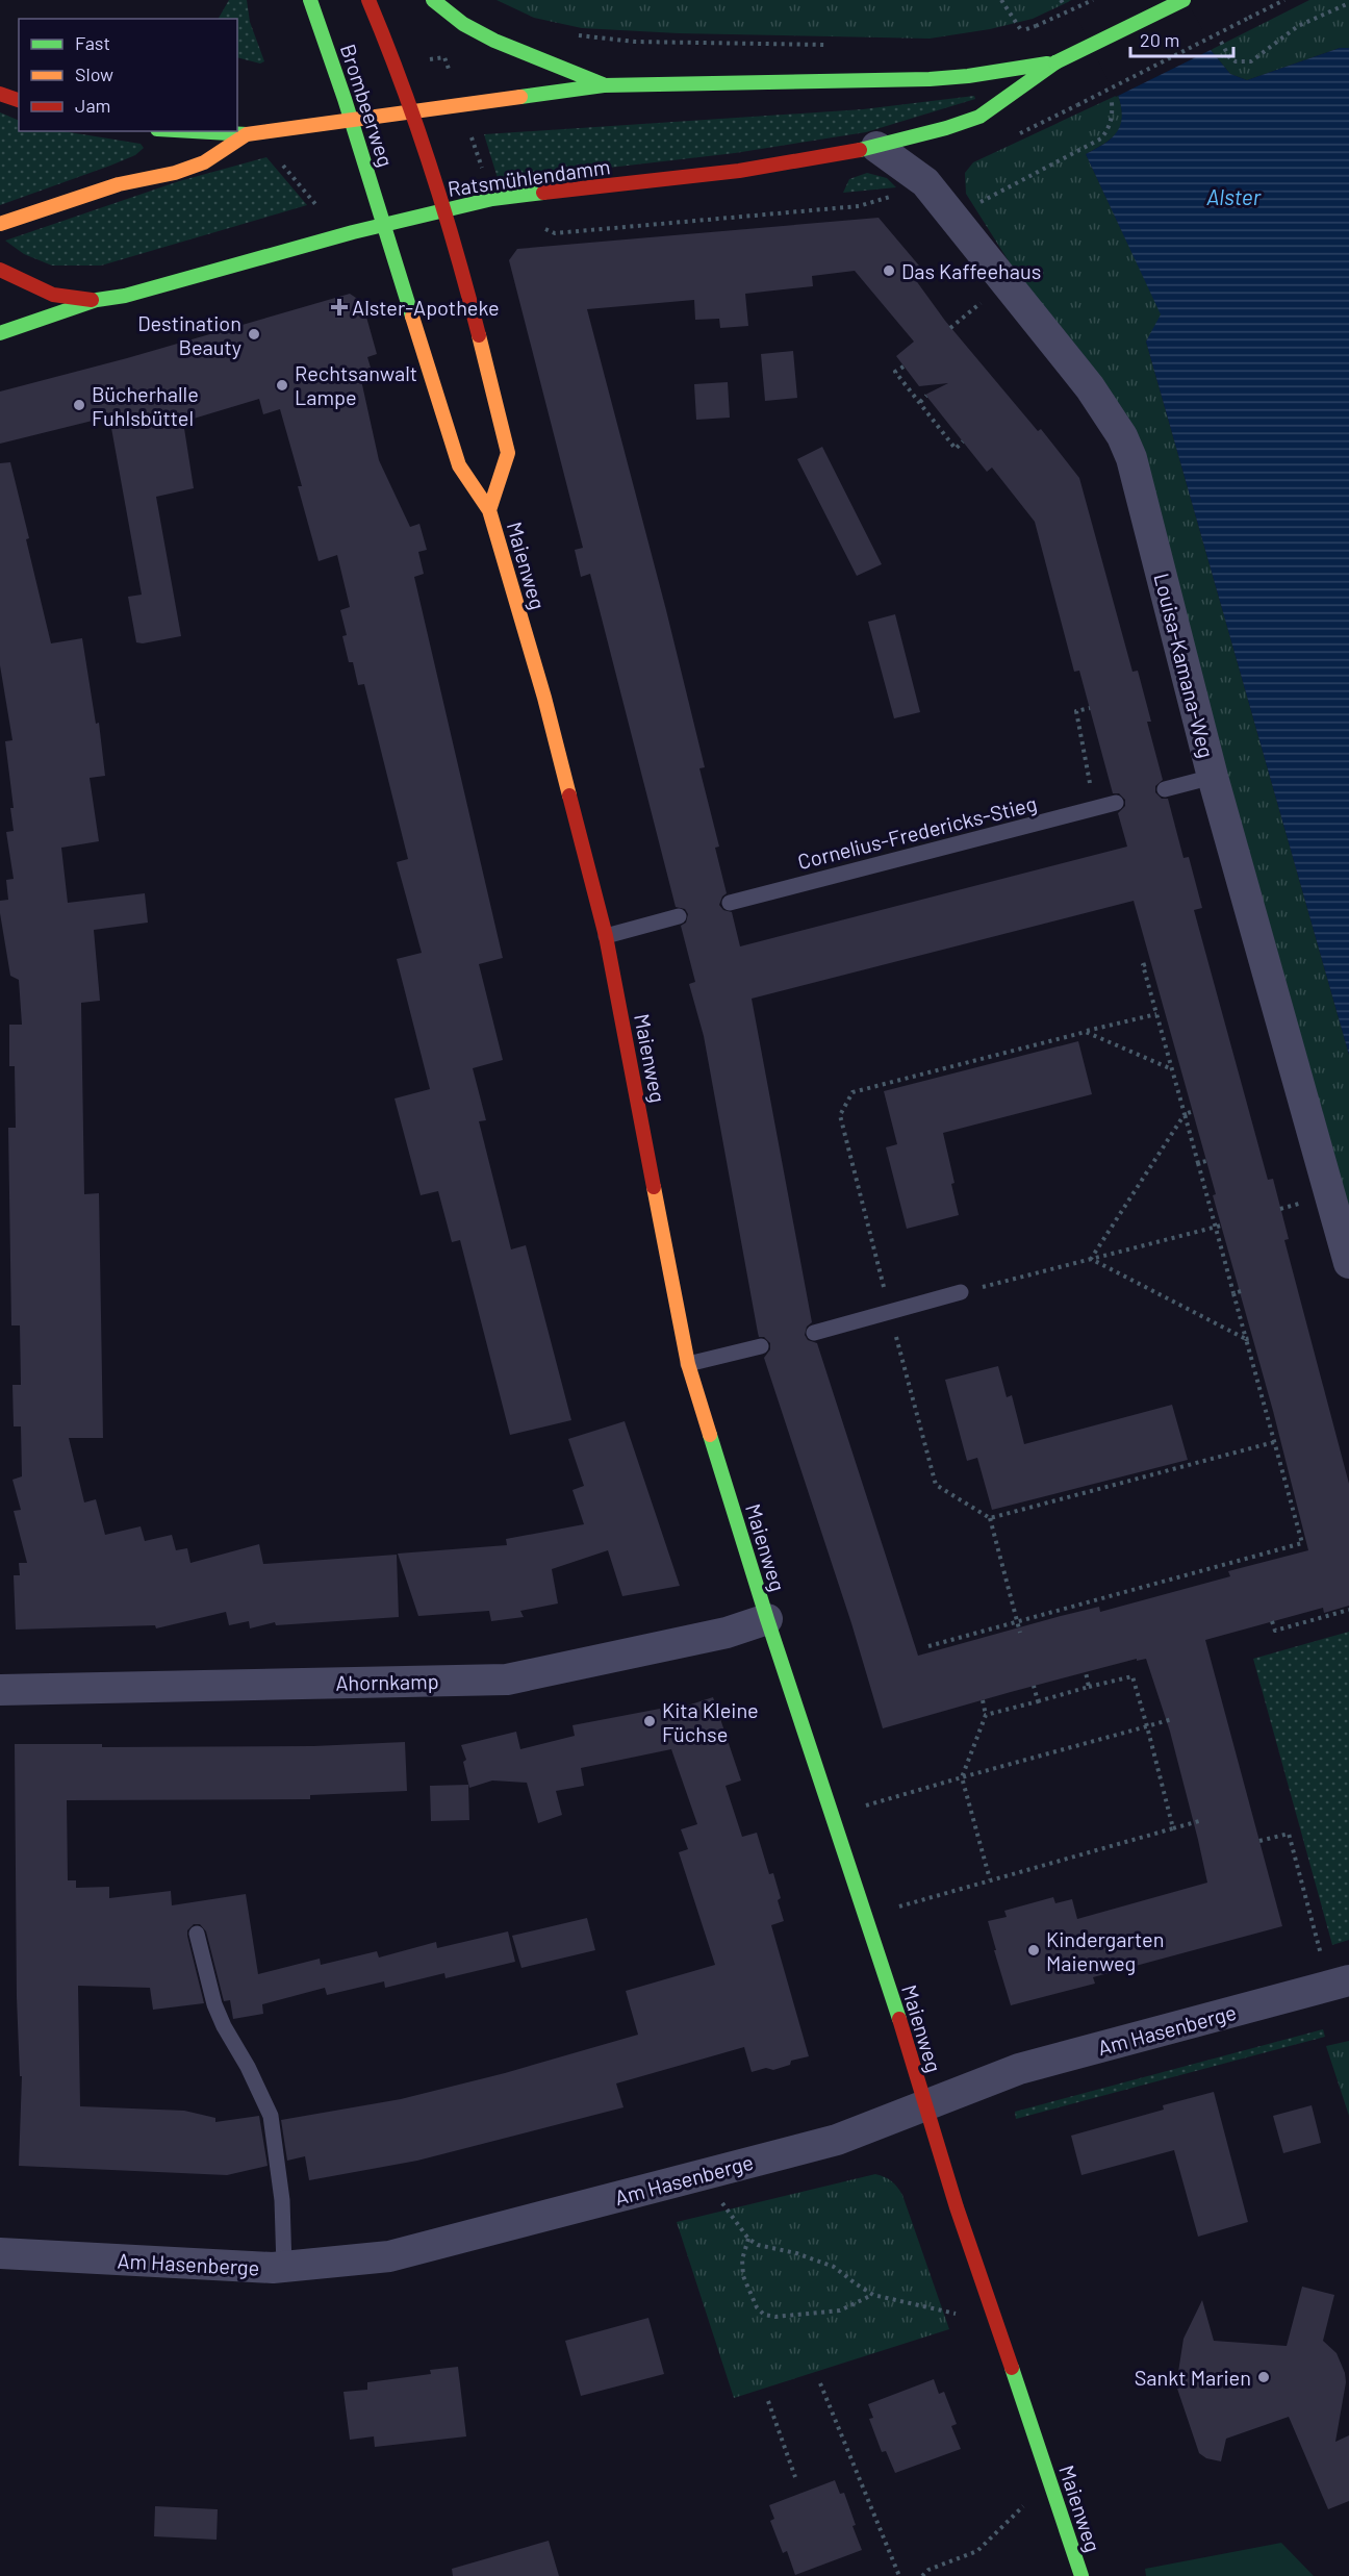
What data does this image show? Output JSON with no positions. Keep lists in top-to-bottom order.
{
  "streets": {
    "street": [
      "Brombeerweg",
      "Ratsmühlendamm",
      "Maienweg",
      "Louisa-Kamana-Weg",
      "Ahornkamp",
      "Am Hasenberge"
    ],
    "lane": ["Cornelius-Fredericks-Stieg"]
  },
  "crossings": [
    ["Brombeerweg", "Ratsmühlendamm"],
    ["Brombeerweg", "Maienweg"],
    ["Ratsmühlendamm", "Maienweg"],
    ["Ratsmühlendamm", "Louisa-Kamana-Weg"],
    ["Maienweg", "Ahornkamp"],
    ["Maienweg", "Am Hasenberge"]
  ],
  "water": ["Alster"],
  "places": {
    "other": [
      "Das Kaffeehaus",
      "Destination Beauty",
      "Rechtsanwalt Lampe",
      "Bücherhalle Fuhlsbüttel",
      "Kita Kleine Füchse",
      "Kindergarten Maienweg",
      "Sankt Marien"
    ],
    "health": ["Alster-Apotheke"]
  },
  "legend": ["Fast", "Slow", "Jam"],
  "scale_bar": "20 m"
}
